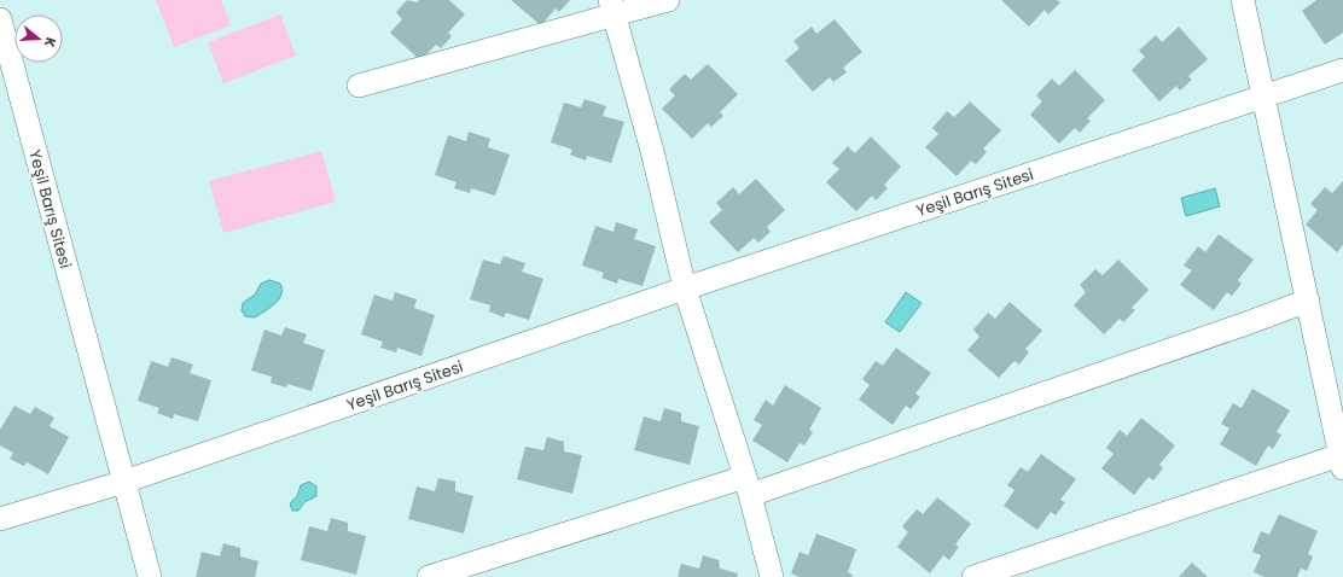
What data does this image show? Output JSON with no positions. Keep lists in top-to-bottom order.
{
  "streets": {
    "street": ["Yeşil Barış Sitesi"]
  },
  "north": "right"
}
